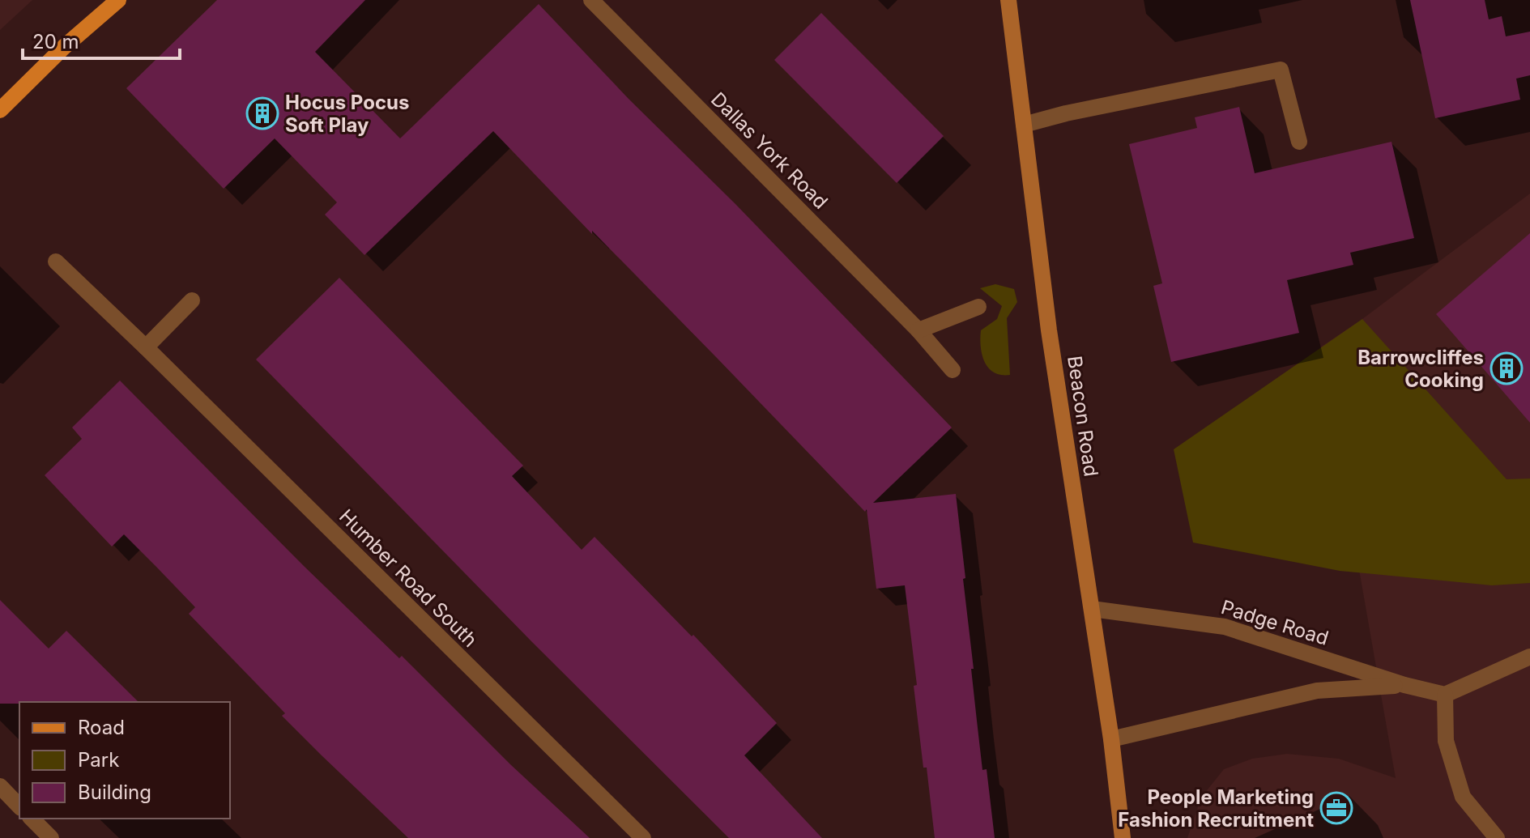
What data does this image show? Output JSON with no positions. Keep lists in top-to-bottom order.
{
  "streets": {
    "street": [
      "Dallas York Road",
      "Beacon Road",
      "Humber Road South",
      "Padge Road"
    ]
  },
  "crossings": [
    ["Beacon Road", "Padge Road"]
  ],
  "places": {
    "building": ["Hocus Pocus Soft Play", "Barrowcliffes Cooking"],
    "office": ["People Marketing Fashion Recruitment"]
  },
  "legend": ["Road", "Park", "Building"],
  "scale_bar": "20 m"
}
